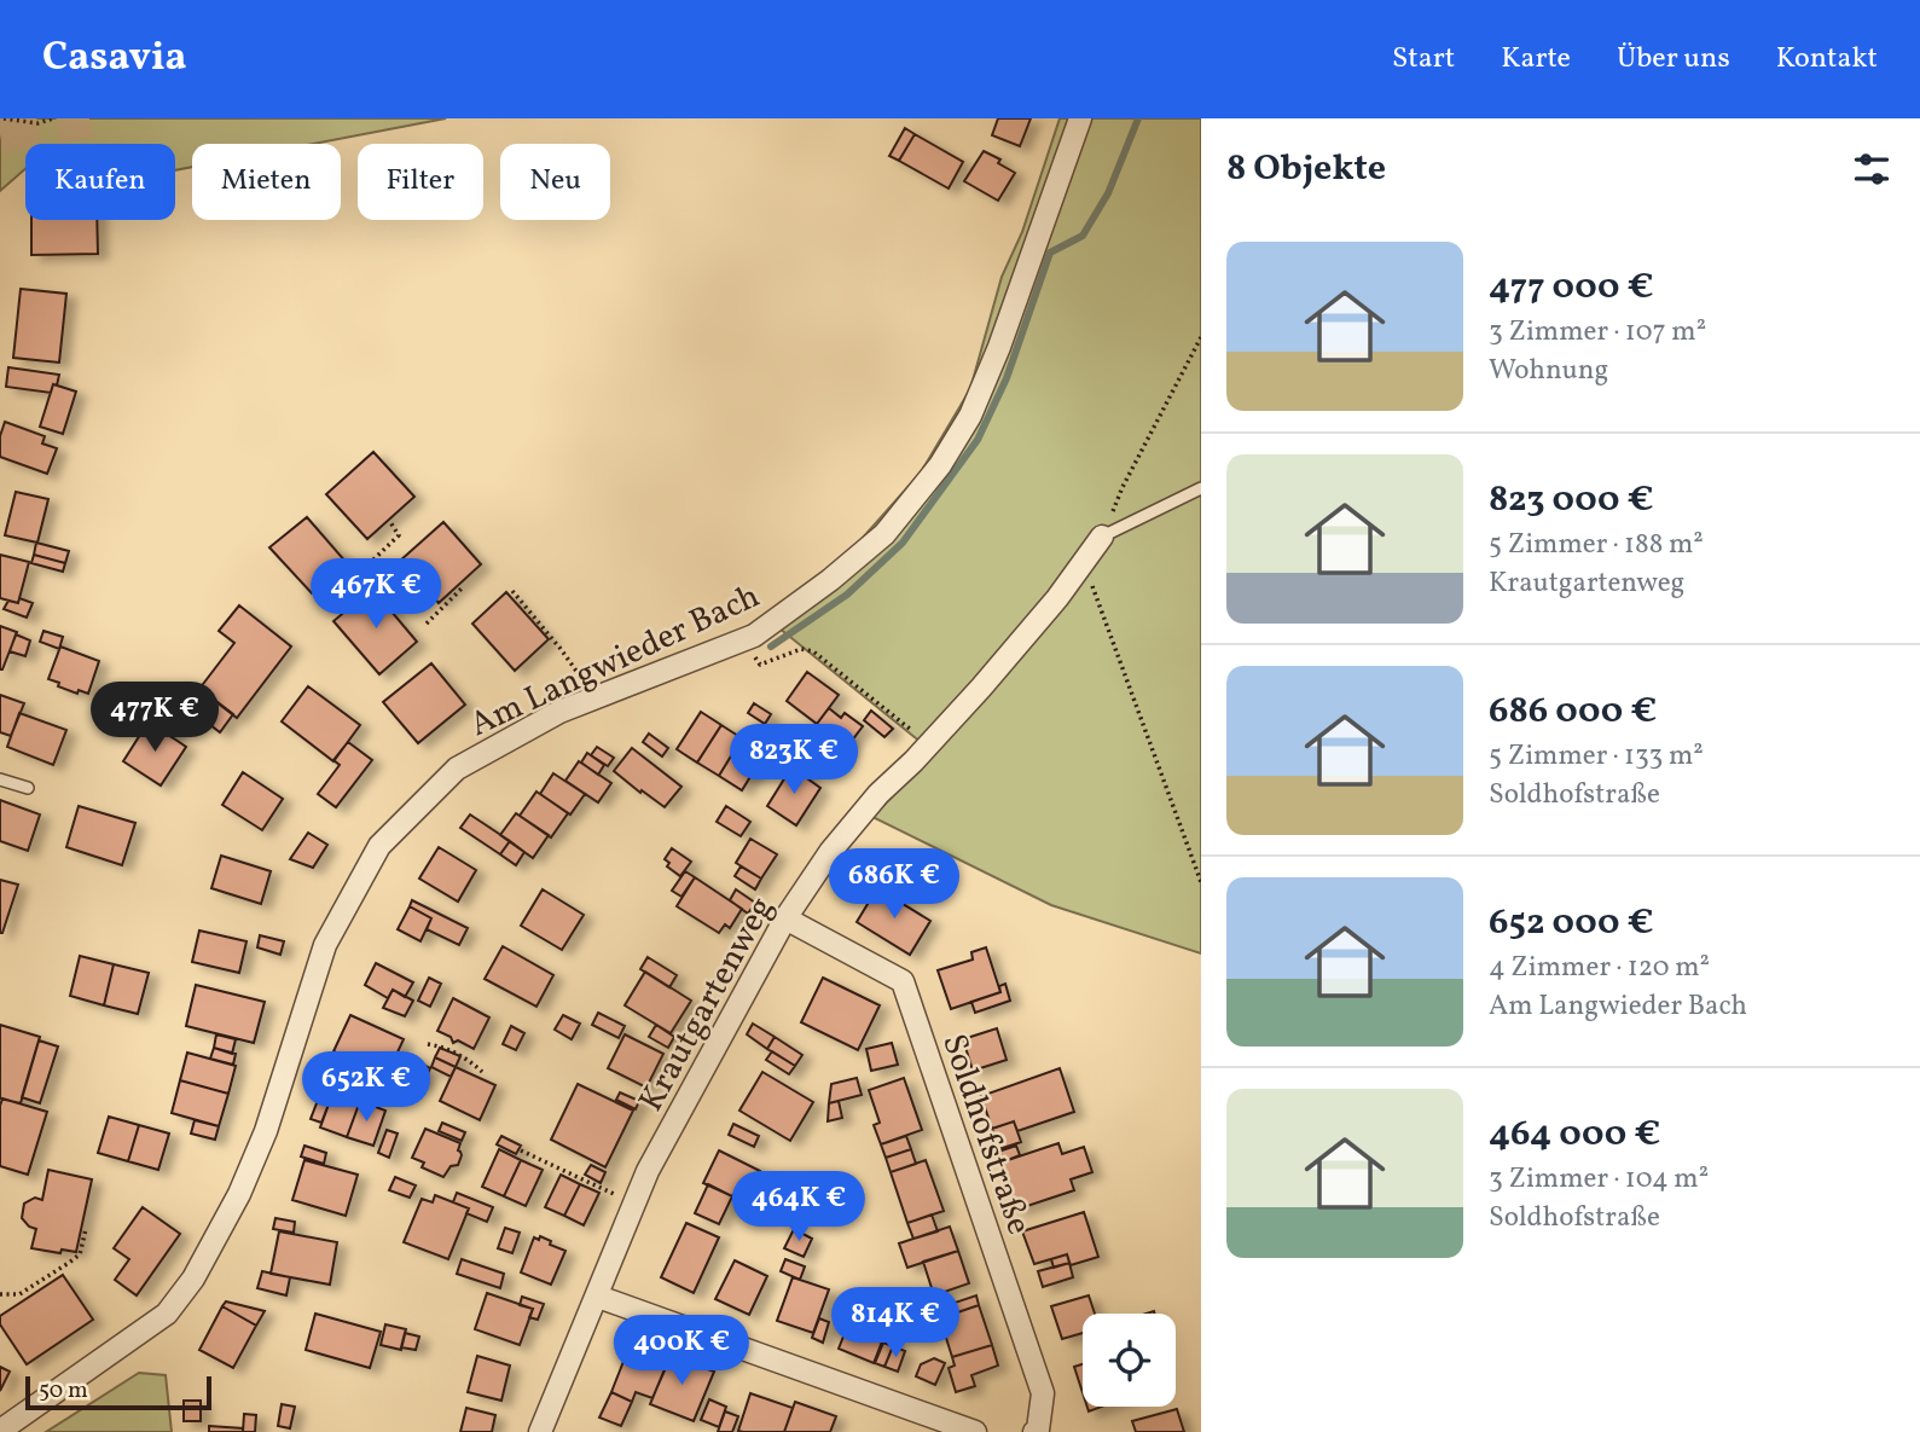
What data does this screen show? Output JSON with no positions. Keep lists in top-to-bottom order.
{
  "streets": {
    "street": ["Am Langwieder Bach", "Krautgartenweg", "Soldhofstraße"]
  },
  "crossings": [
    ["Krautgartenweg", "Soldhofstraße"]
  ],
  "scale_bar": "50 m",
  "page": {
    "header": "Casavia",
    "nav": [
      "Start",
      "Karte",
      "Über uns",
      "Kontakt"
    ],
    "heading": "8 Objekte",
    "chip": [
      "Kaufen",
      "Mieten",
      "Filter",
      "Neu"
    ],
    "list": [
      {
        "name": "477 000 €",
        "note": "3 Zimmer · 107 m² · Wohnung"
      },
      {
        "name": "823 000 €",
        "note": "5 Zimmer · 188 m² · Krautgartenweg"
      },
      {
        "name": "686 000 €",
        "note": "5 Zimmer · 133 m² · Soldhofstraße"
      },
      {
        "name": "652 000 €",
        "note": "4 Zimmer · 120 m² · Am Langwieder Bach"
      },
      {
        "name": "464 000 €",
        "note": "3 Zimmer · 104 m² · Soldhofstraße"
      }
    ],
    "price": [
      "467K €",
      "477K €",
      "823K €",
      "686K €",
      "652K €",
      "464K €",
      "814K €",
      "400K €"
    ],
    "scale": "50 m"
  }
}
